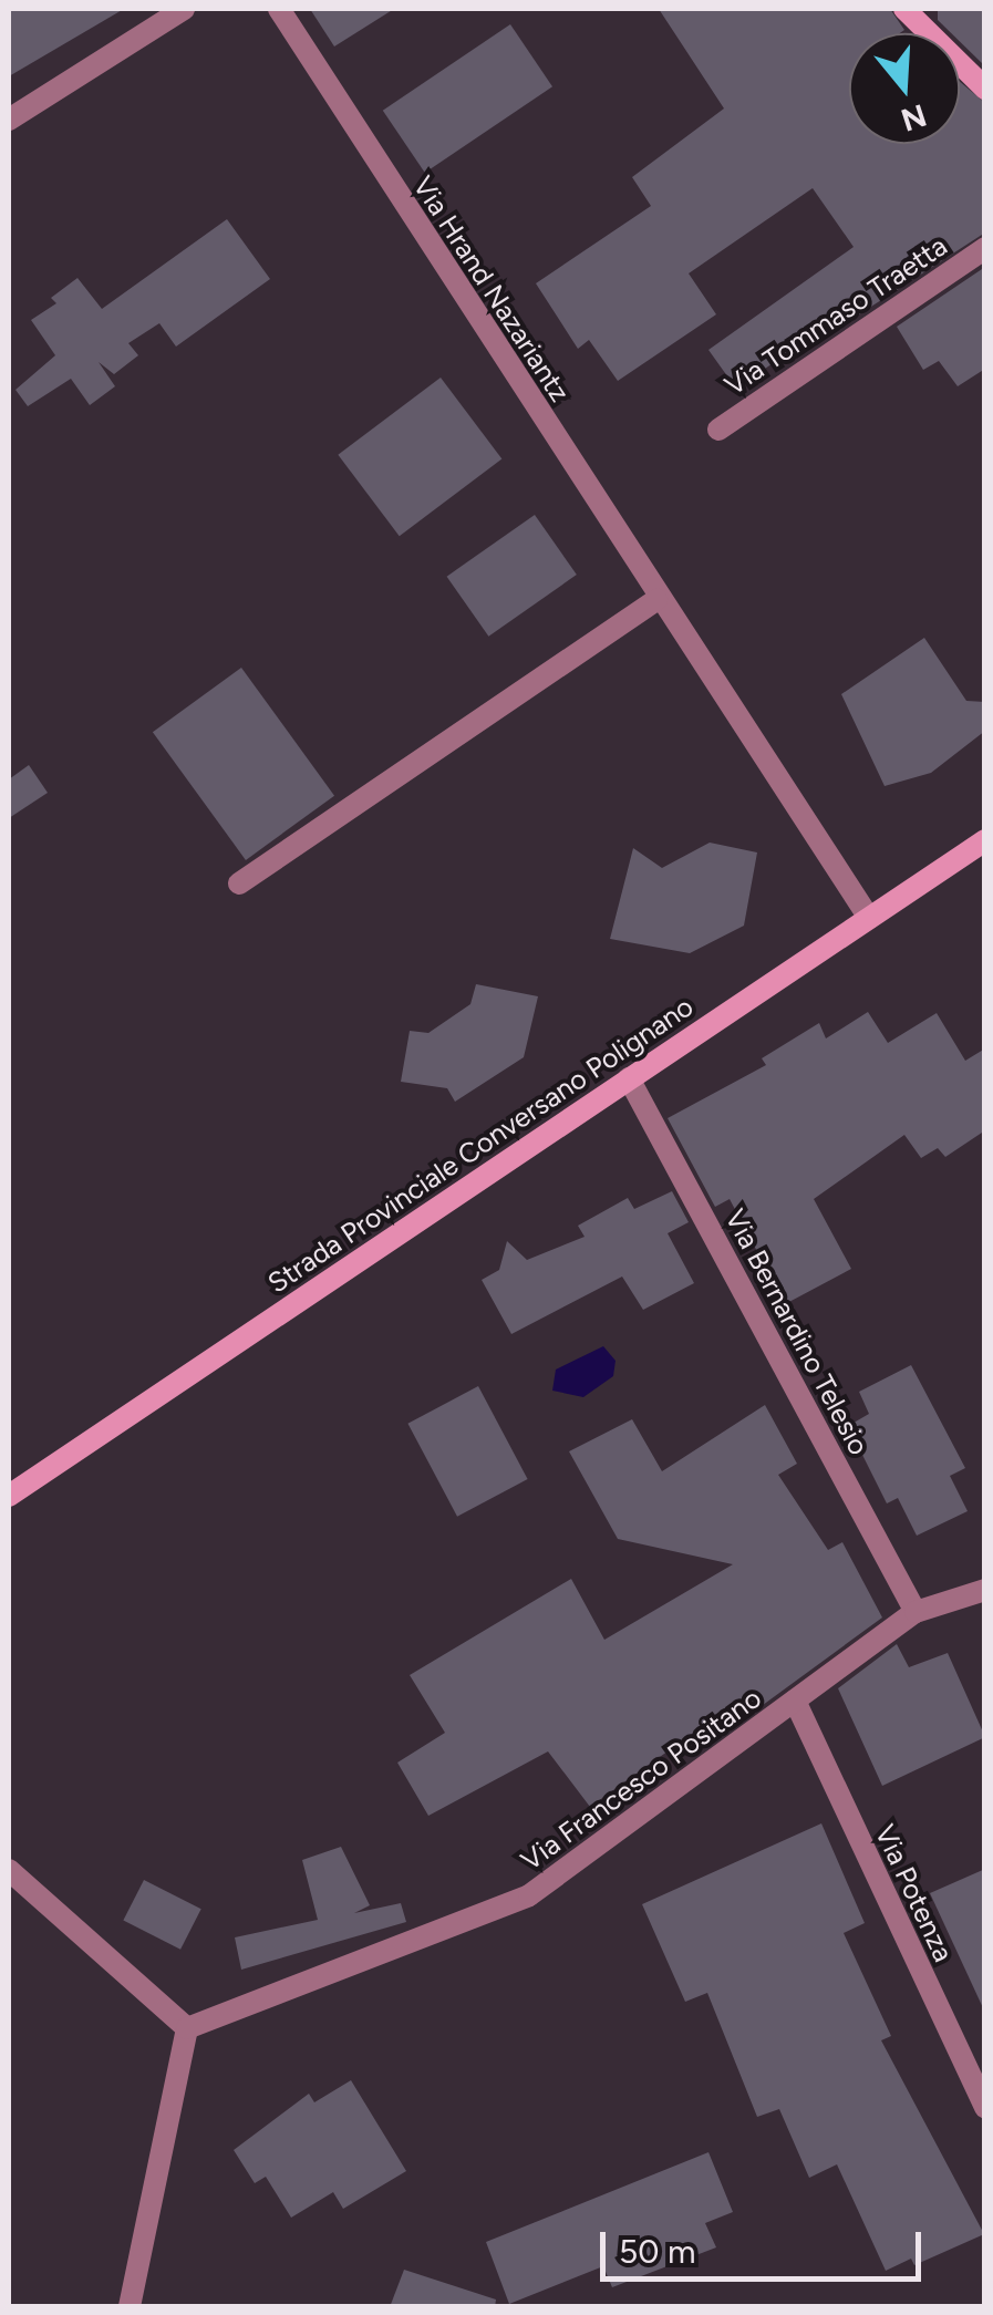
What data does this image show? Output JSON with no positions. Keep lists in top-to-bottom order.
{
  "streets": {
    "main road": ["Strada Provinciale Conversano Polignano"],
    "street": [
      "Via Hrand Nazariantz",
      "Via Tommaso Traetta",
      "Via Bernardino Telesio",
      "Via Francesco Positano",
      "Via Potenza"
    ]
  },
  "crossings": [
    ["Via Hrand Nazariantz", "Strada Provinciale Conversano Polignano"],
    ["Strada Provinciale Conversano Polignano", "Via Bernardino Telesio"],
    ["Via Bernardino Telesio", "Via Francesco Positano"],
    ["Via Francesco Positano", "Via Potenza"]
  ],
  "scale_bar": "50 m",
  "north": "bottom"
}
